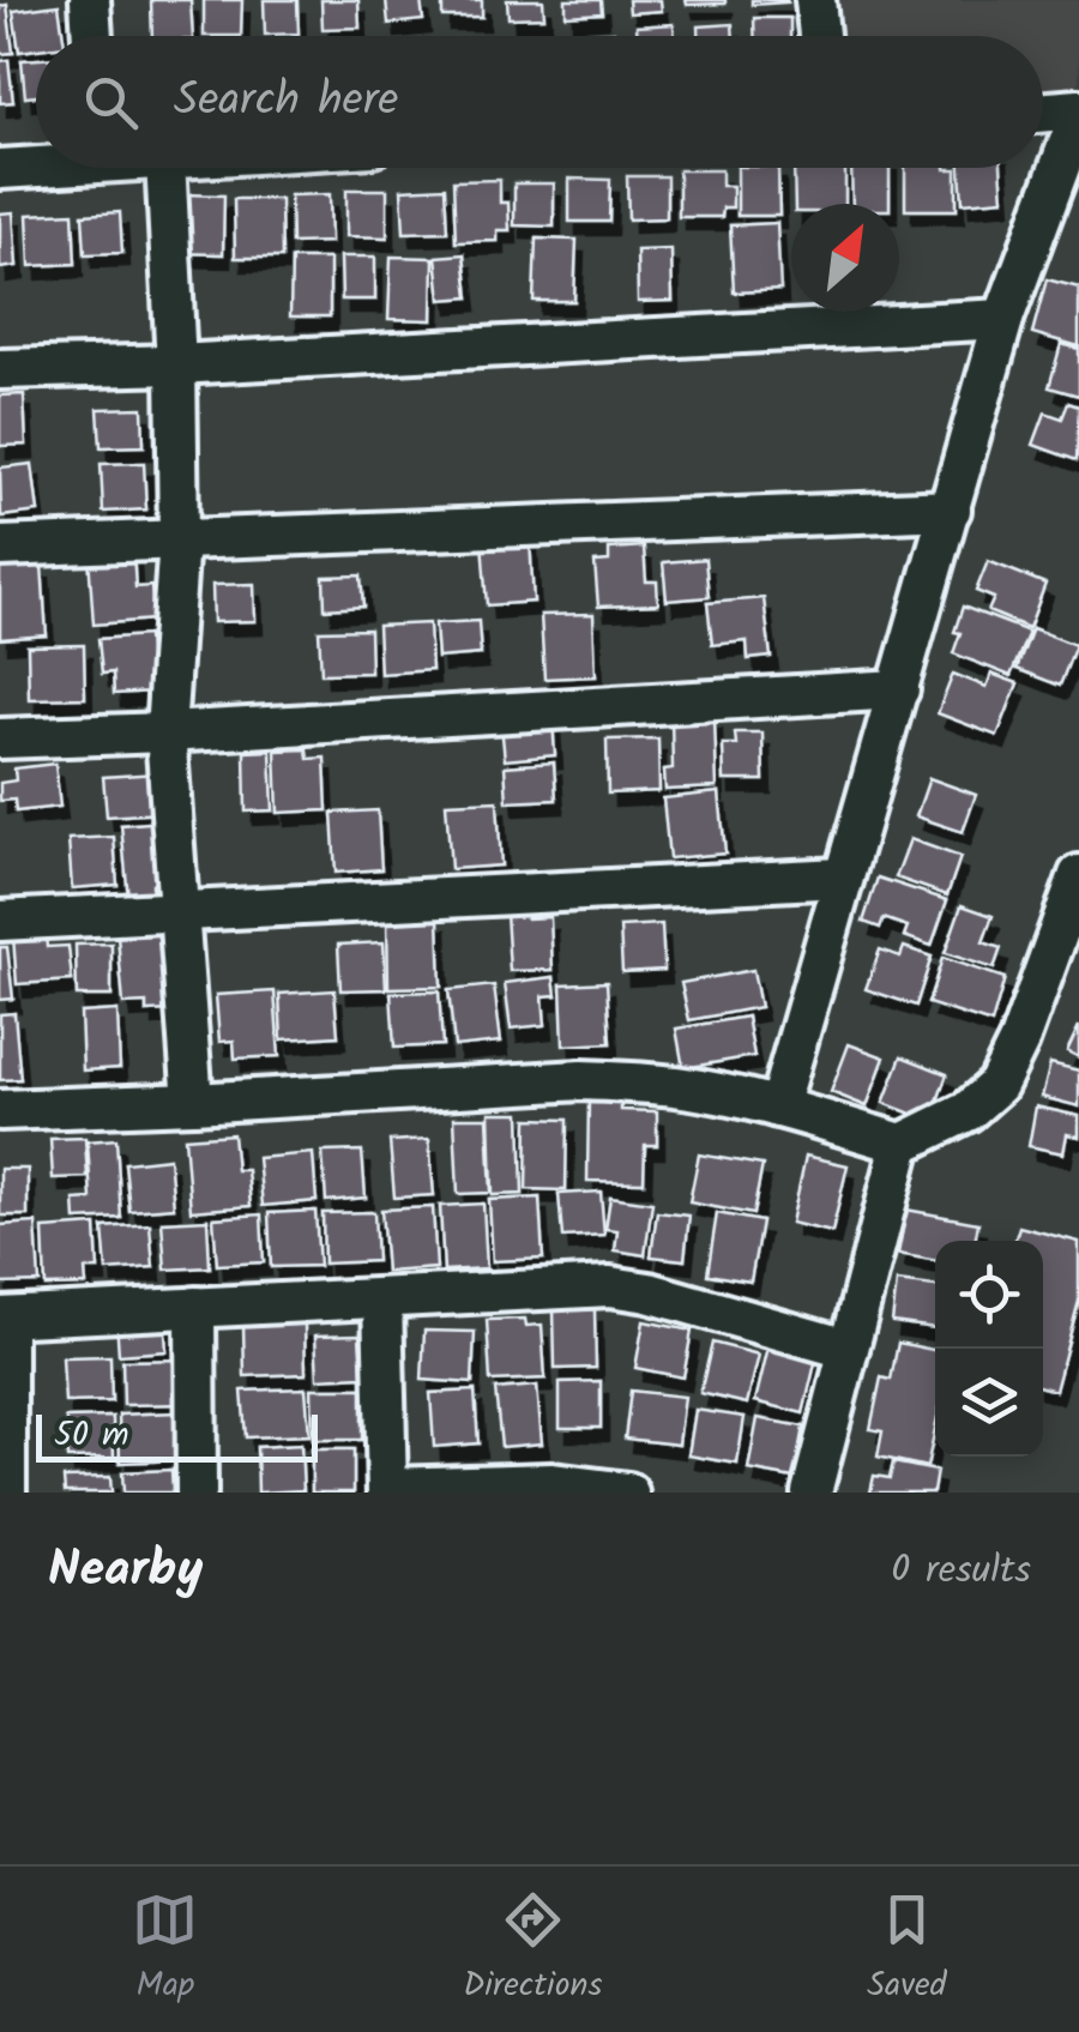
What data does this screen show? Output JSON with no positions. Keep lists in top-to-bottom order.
{
  "scale_bar": "50 m",
  "north": "top right",
  "page": {
    "search": "Search here",
    "scale": "50 m",
    "heading": ["Nearby", "0 results"],
    "nav": ["Map", "Directions", "Saved"]
  }
}
